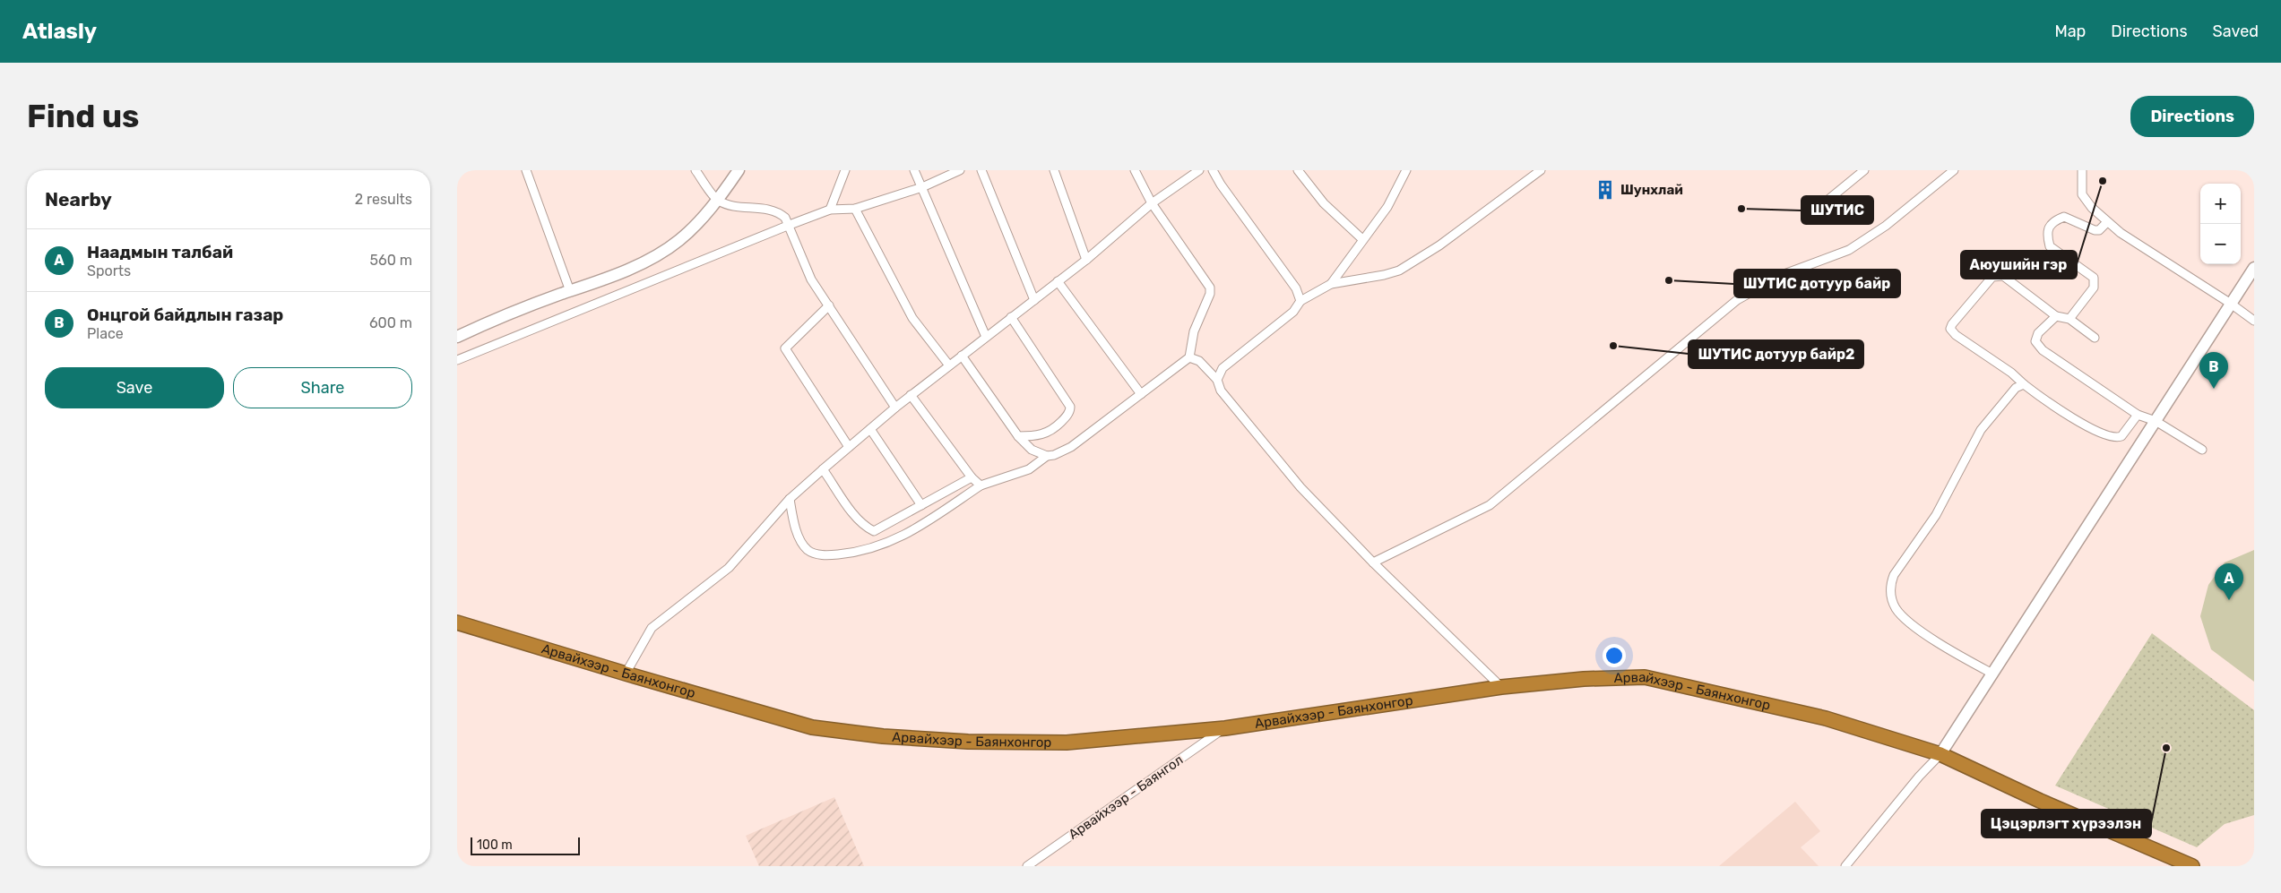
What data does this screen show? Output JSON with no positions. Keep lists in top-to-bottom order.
{
  "streets": {
    "highway": ["Арвайхээр - Баянхонгор"],
    "street": ["Арвайхээр - Баянгол"]
  },
  "crossings": [
    ["Арвайхээр - Баянхонгор", "Арвайхээр - Баянгол"]
  ],
  "places": {
    "other": [
      "Аюушийн гэр",
      "ШУТИС",
      "ШУТИС дотуур байр",
      "ШУТИС дотуур байр2",
      "Цэцэрлэгт хүрээлэн"
    ],
    "building": ["Шунхлай"]
  },
  "scale_bar": "100 m",
  "page": {
    "header": "Atlasly",
    "nav": ["Map", "Directions", "Saved"],
    "buttons": [
      "Directions",
      ["Save", "Share"]
    ],
    "title": "Find us",
    "heading": ["Nearby", "2 results"],
    "map_buttons": ["+", "−"],
    "list": [
      {
        "mark": "A",
        "name": "Наадмын талбай",
        "note": "Sports",
        "value": "560 m"
      },
      {
        "mark": "B",
        "name": "Онцгой байдлын газар",
        "note": "Place",
        "value": "600 m"
      }
    ],
    "pins": ["B", "A"],
    "scale": "100 m"
  }
}
